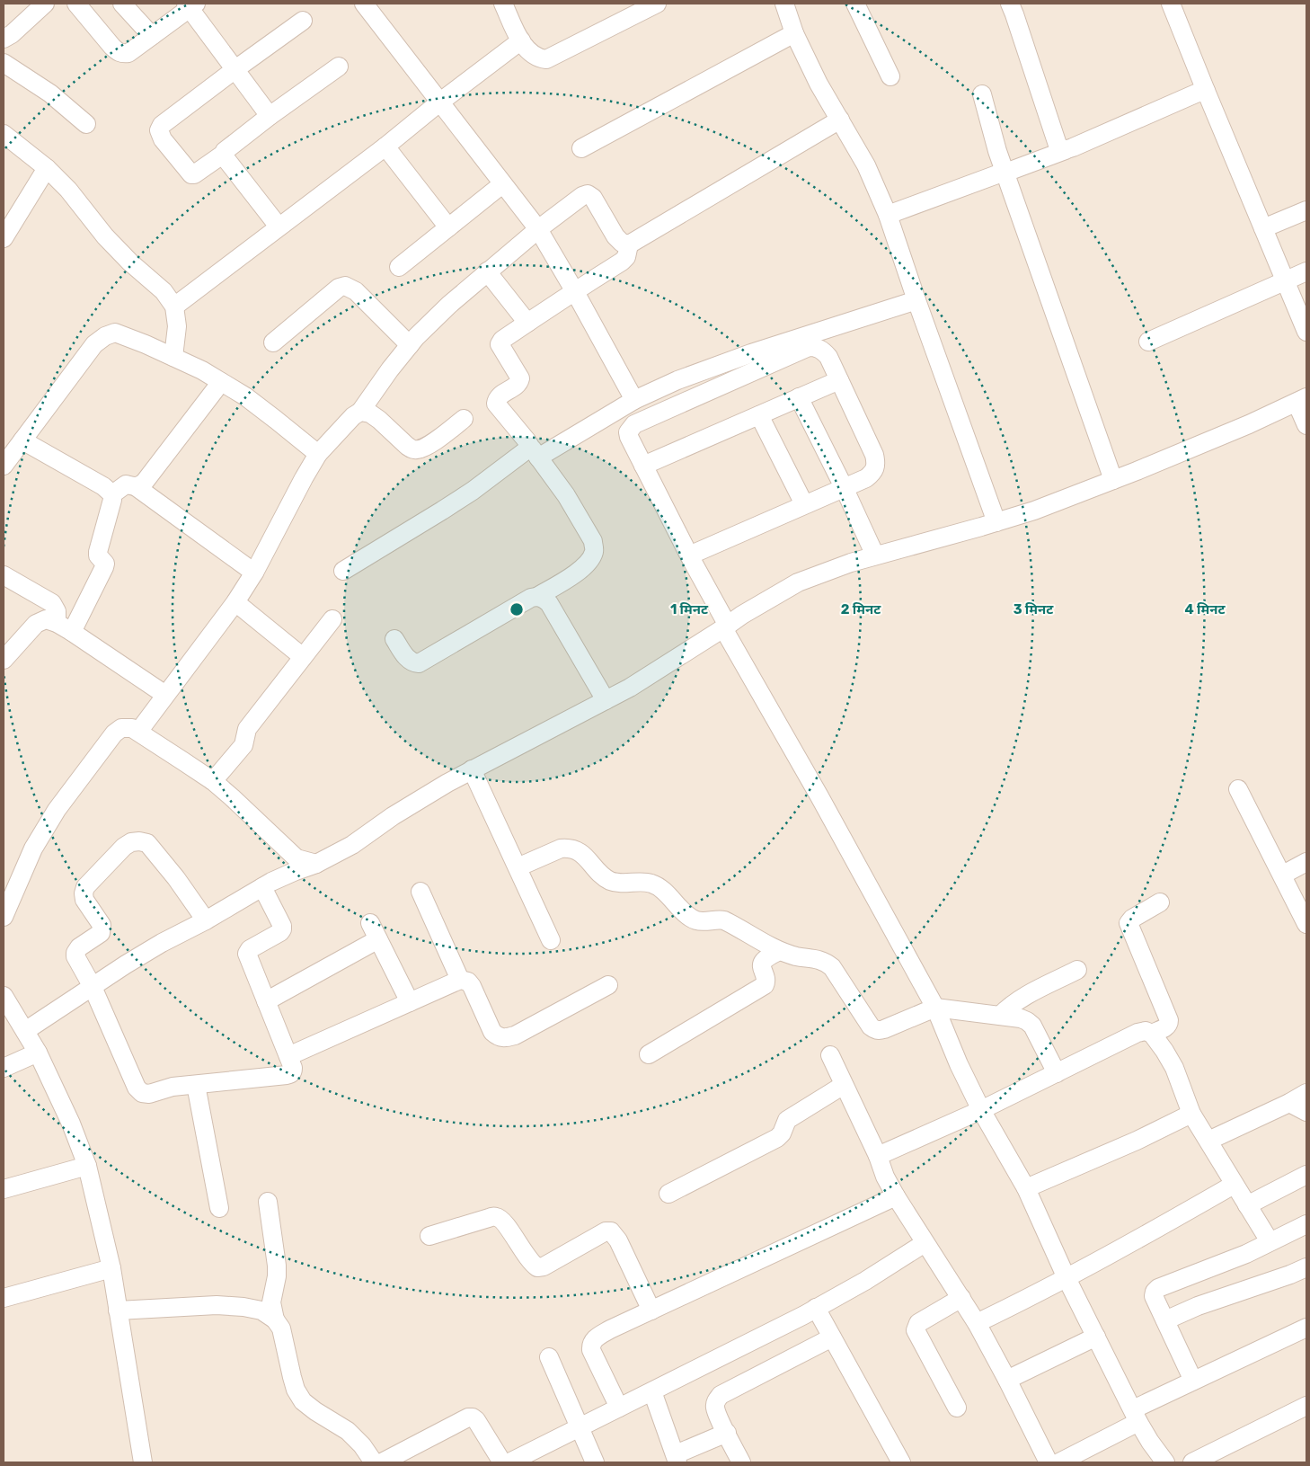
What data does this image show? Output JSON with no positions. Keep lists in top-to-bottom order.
{
  "rings": [
    "1 मिनट",
    "2 मिनट",
    "3 मिनट",
    "4 मिनट"
  ]
}
